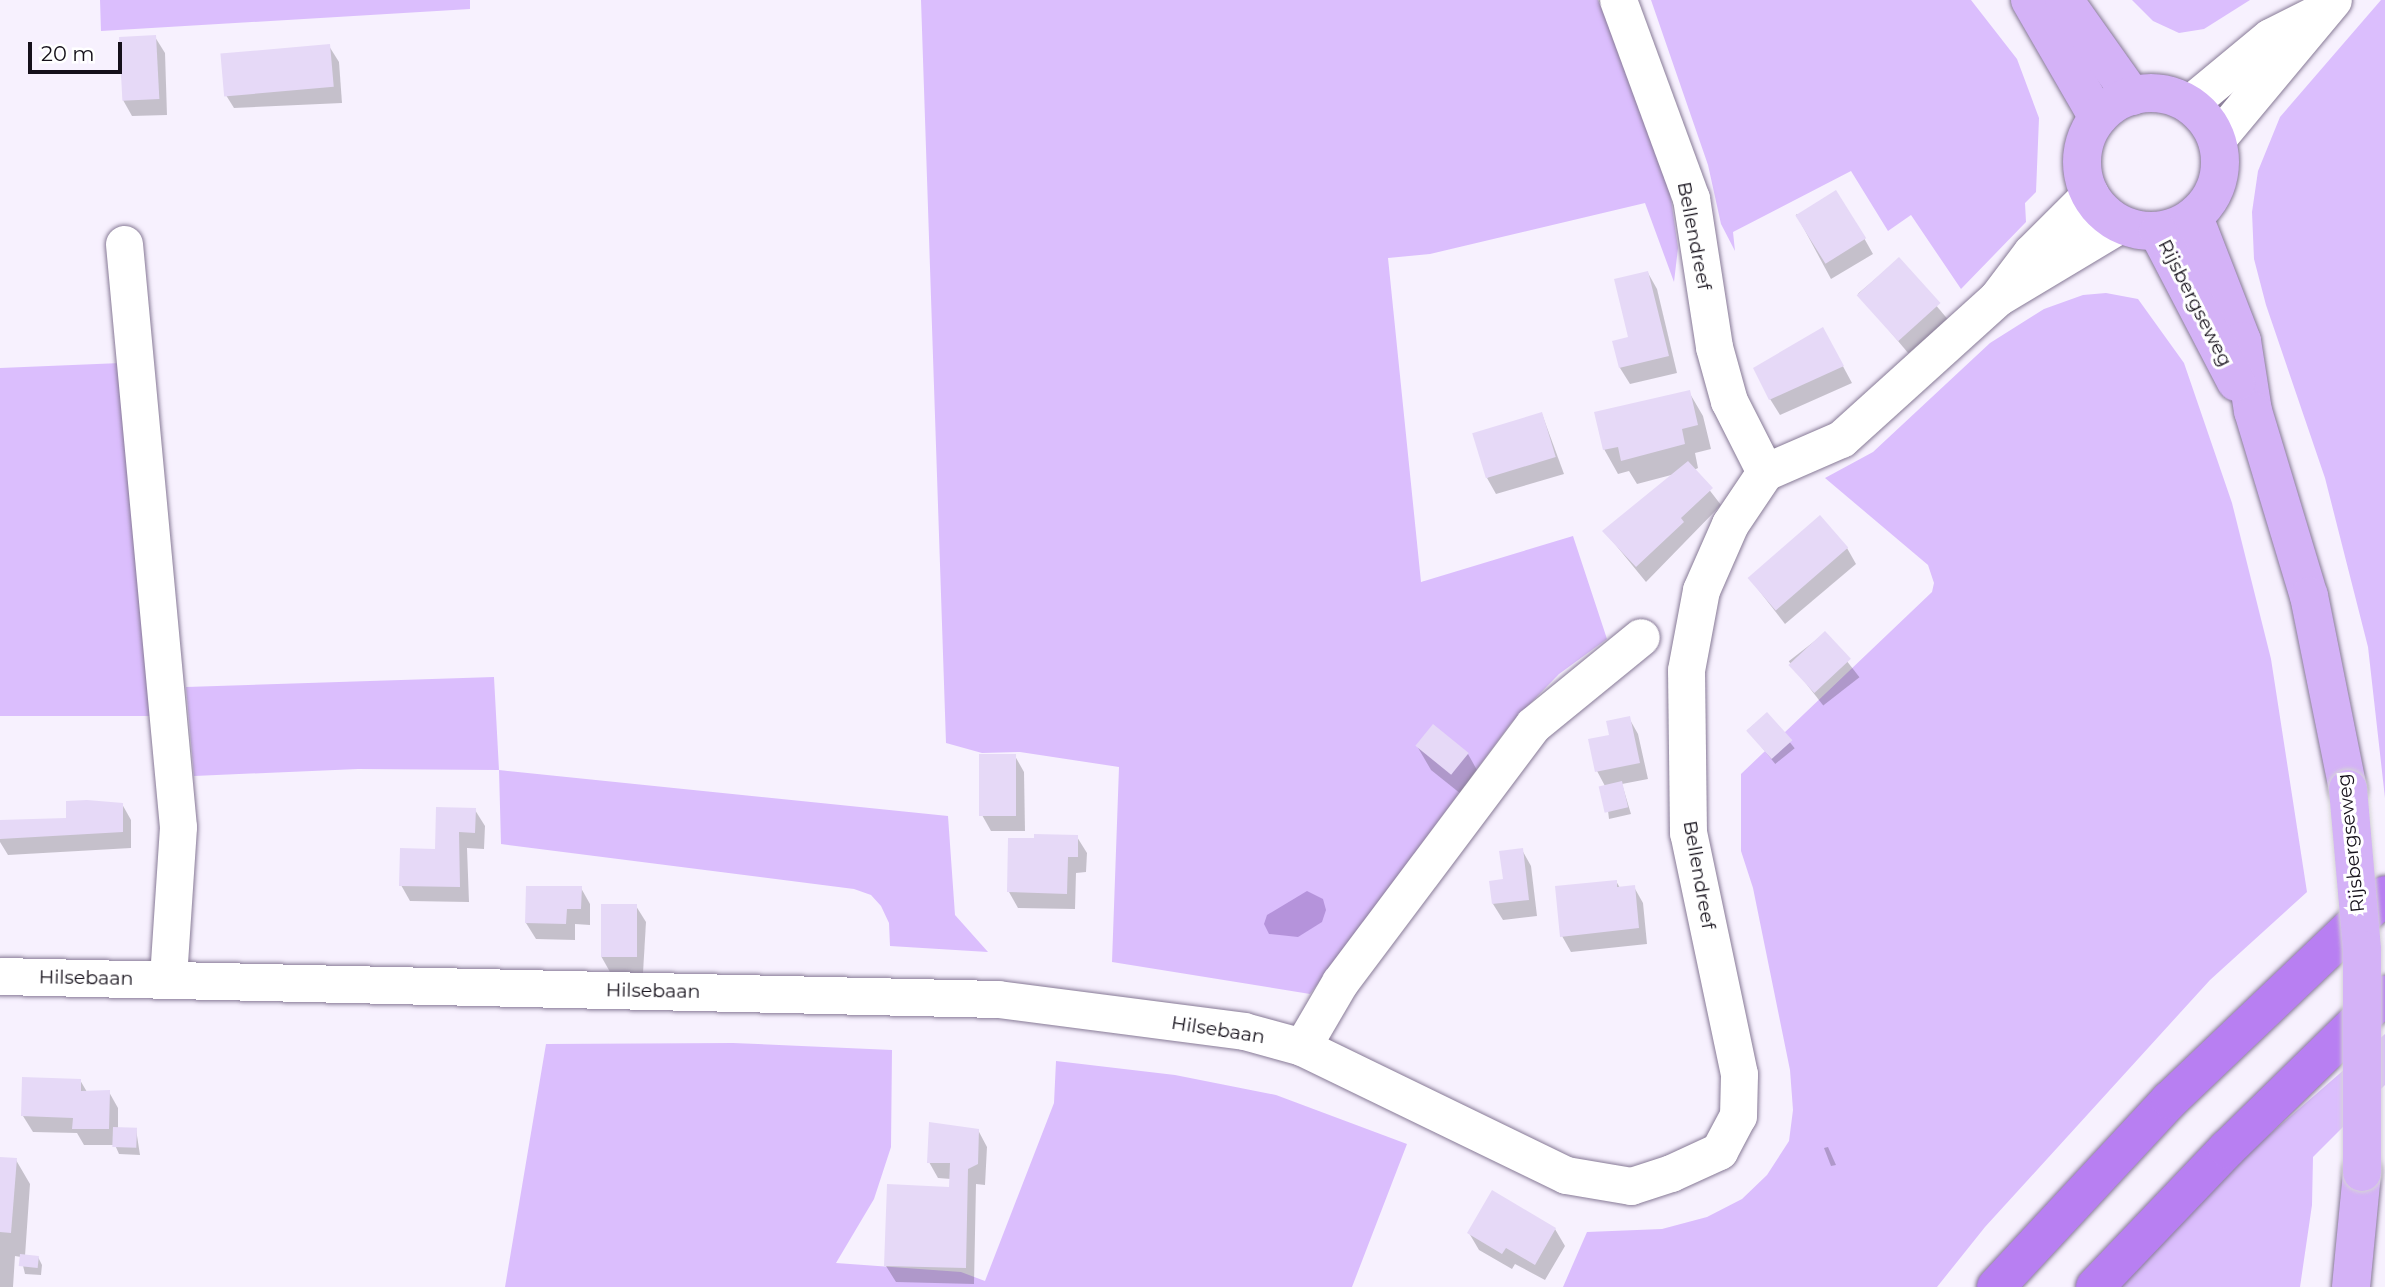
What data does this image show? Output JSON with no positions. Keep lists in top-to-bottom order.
{
  "streets": {
    "main road": ["Rijsbergseweg"],
    "street": ["Bellendreef", "Hilsebaan"]
  },
  "crossings": [
    ["Bellendreef", "Hilsebaan"]
  ],
  "scale_bar": "20 m"
}
